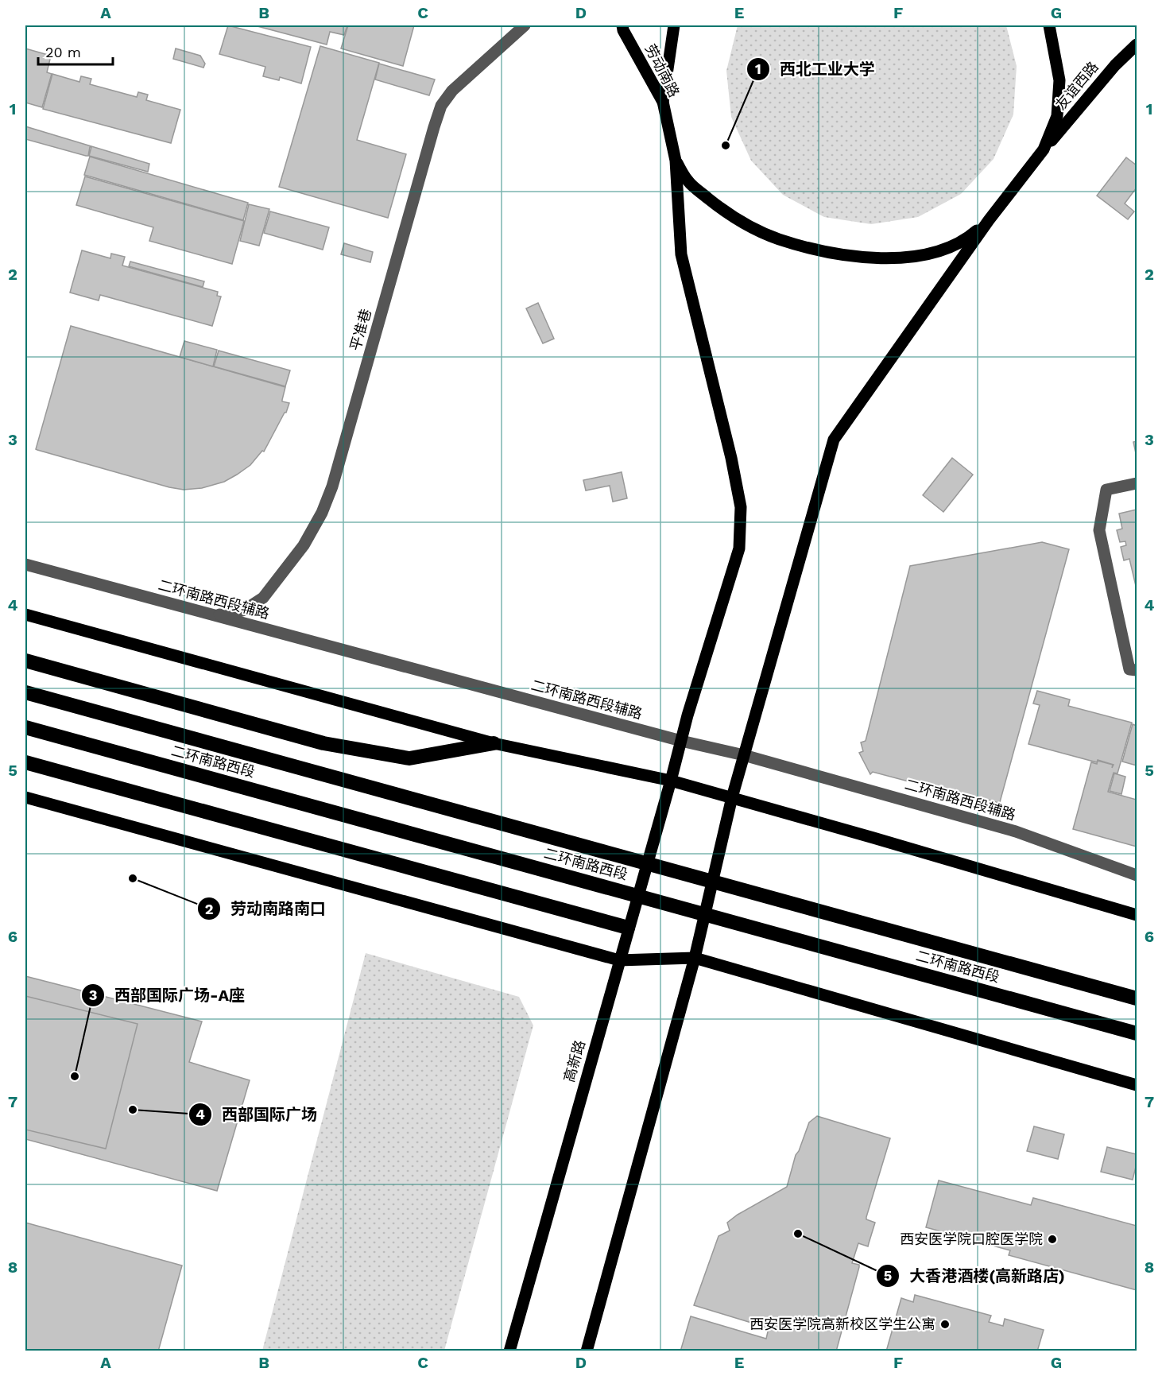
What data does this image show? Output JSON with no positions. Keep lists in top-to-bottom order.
{
  "streets": {
    "highway": ["二环南路西段"],
    "main road": ["劳动南路", "友谊西路", "高新路"],
    "street": ["平准巷", "二环南路西段辅路"]
  },
  "crossings": [
    ["劳动南路", "高新路"],
    ["平准巷", "二环南路西段辅路"],
    ["二环南路西段辅路", "高新路"]
  ],
  "places": [
    "西北工业大学",
    "劳动南路南口",
    "西部国际广场-A座",
    "西部国际广场",
    "大香港酒楼(高新路店)",
    "西安医学院口腔医学院",
    "西安医学院高新校区学生公寓"
  ],
  "scale_bar": "20 m",
  "grid": {
    "columns": [
      "A",
      "B",
      "C",
      "D",
      "E",
      "F",
      "G"
    ],
    "rows": [
      "1",
      "2",
      "3",
      "4",
      "5",
      "6",
      "7",
      "8"
    ]
  }
}
